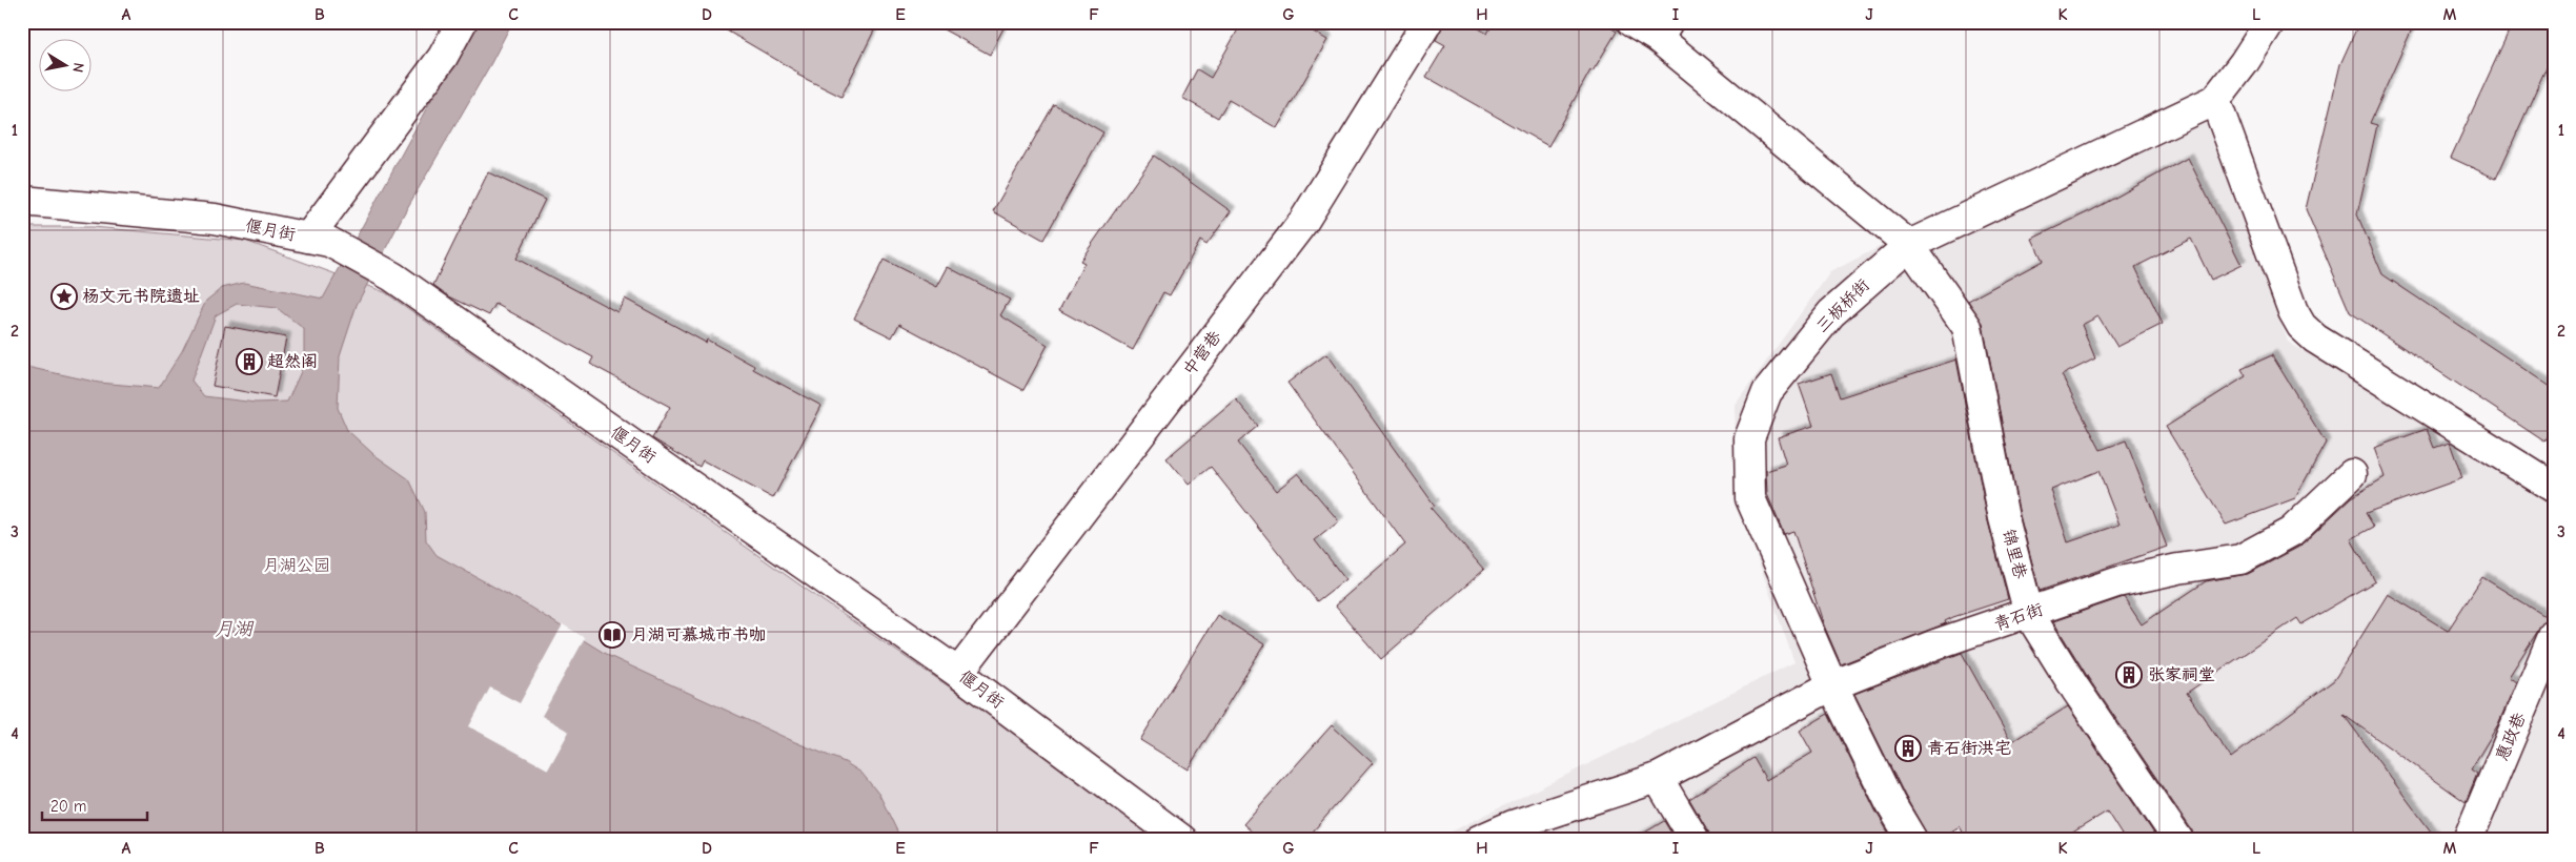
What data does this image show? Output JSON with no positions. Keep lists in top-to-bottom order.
{
  "streets": {
    "street": [
      "偃月街",
      "三板桥街",
      "中营巷",
      "锦里巷",
      "青石街",
      "惠政巷"
    ]
  },
  "crossings": [
    ["偃月街", "中营巷"],
    ["三板桥街", "锦里巷"],
    ["三板桥街", "青石街"],
    ["锦里巷", "青石街"]
  ],
  "water": ["月湖"],
  "parks": ["月湖公园"],
  "places": {
    "place": ["杨文元书院遗址"],
    "building": ["超然阁", "张家祠堂", "青石街洪宅"],
    "library": ["月湖可慕城市书咖"]
  },
  "scale_bar": "20 m",
  "north": "right",
  "grid": {
    "columns": [
      "A",
      "B",
      "C",
      "D",
      "E",
      "F",
      "G",
      "H",
      "I",
      "J",
      "K",
      "L",
      "M"
    ],
    "rows": [
      "1",
      "2",
      "3",
      "4"
    ]
  }
}
